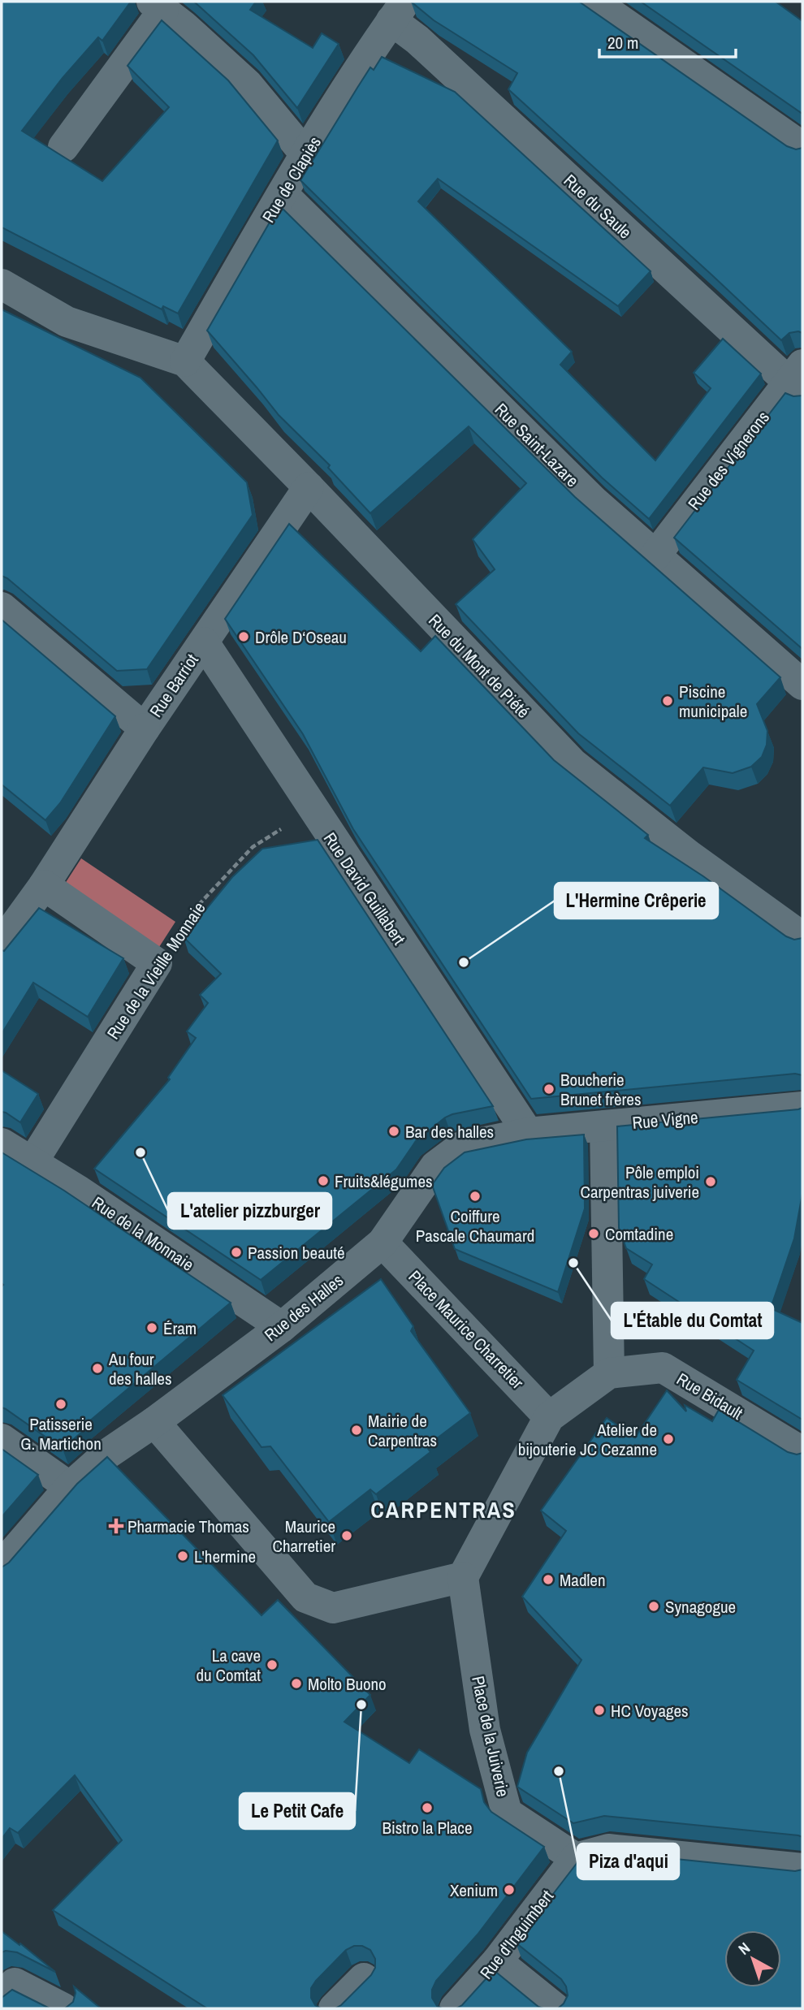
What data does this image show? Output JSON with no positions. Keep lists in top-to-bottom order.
{
  "streets": {
    "street": [
      "Rue de Clapiès",
      "Rue du Saule",
      "Rue Saint-Lazare",
      "Rue des Vignerons",
      "Rue du Mont de Piété",
      "Rue Barriot",
      "Rue David Guillabert",
      "Rue de la Vieille Monnaie",
      "Rue Vigne",
      "Rue de la Monnaie",
      "Rue des Halles",
      "Place Maurice Charretier",
      "Rue Bidault",
      "Place de la Juiverie",
      "Rue d'Inguimbert"
    ]
  },
  "crossings": [
    ["Rue de Clapiès", "Rue du Saule"],
    ["Rue de Clapiès", "Rue Saint-Lazare"],
    ["Rue de Clapiès", "Rue du Mont de Piété"],
    ["Rue du Saule", "Rue des Vignerons"],
    ["Rue Saint-Lazare", "Rue des Vignerons"],
    ["Rue du Mont de Piété", "Rue Barriot"],
    ["Rue Barriot", "Rue David Guillabert"],
    ["Rue David Guillabert", "Rue de la Vieille Monnaie"],
    ["Rue David Guillabert", "Rue Vigne"],
    ["Rue David Guillabert", "Rue des Halles"],
    ["Rue de la Vieille Monnaie", "Rue de la Monnaie"],
    ["Rue Vigne", "Rue des Halles"],
    ["Rue de la Monnaie", "Rue des Halles"],
    ["Rue des Halles", "Place Maurice Charretier"],
    ["Place de la Juiverie", "Rue d'Inguimbert"]
  ],
  "districts": ["CARPENTRAS"],
  "places": {
    "other": [
      "Drôle D‘Oseau",
      "Piscine municipale",
      "L'Hermine Crêperie",
      "Boucherie Brunet frères",
      "Bar des halles",
      "L'atelier pizzburger",
      "Fruits&légumes",
      "Pôle emploi Carpentras juiverie",
      "Coiffure Pascale Chaumard",
      "Comtadine",
      "Passion beauté",
      "L'Étable du Comtat",
      "Éram",
      "Au four des halles",
      "Patisserie G. Martichon",
      "Mairie de Carpentras",
      "Atelier de bijouterie JC Cezanne",
      "Maurice Charretier",
      "L'hermine",
      "Mad´len",
      "Synagogue",
      "La cave du Comtat",
      "Molto Buono",
      "Le Petit Cafe",
      "HC Voyages",
      "Piza d'aqui",
      "Bistro la Place",
      "Xenium"
    ],
    "health": ["Pharmacie Thomas"]
  },
  "scale_bar": "20 m",
  "north": "top left"
}
